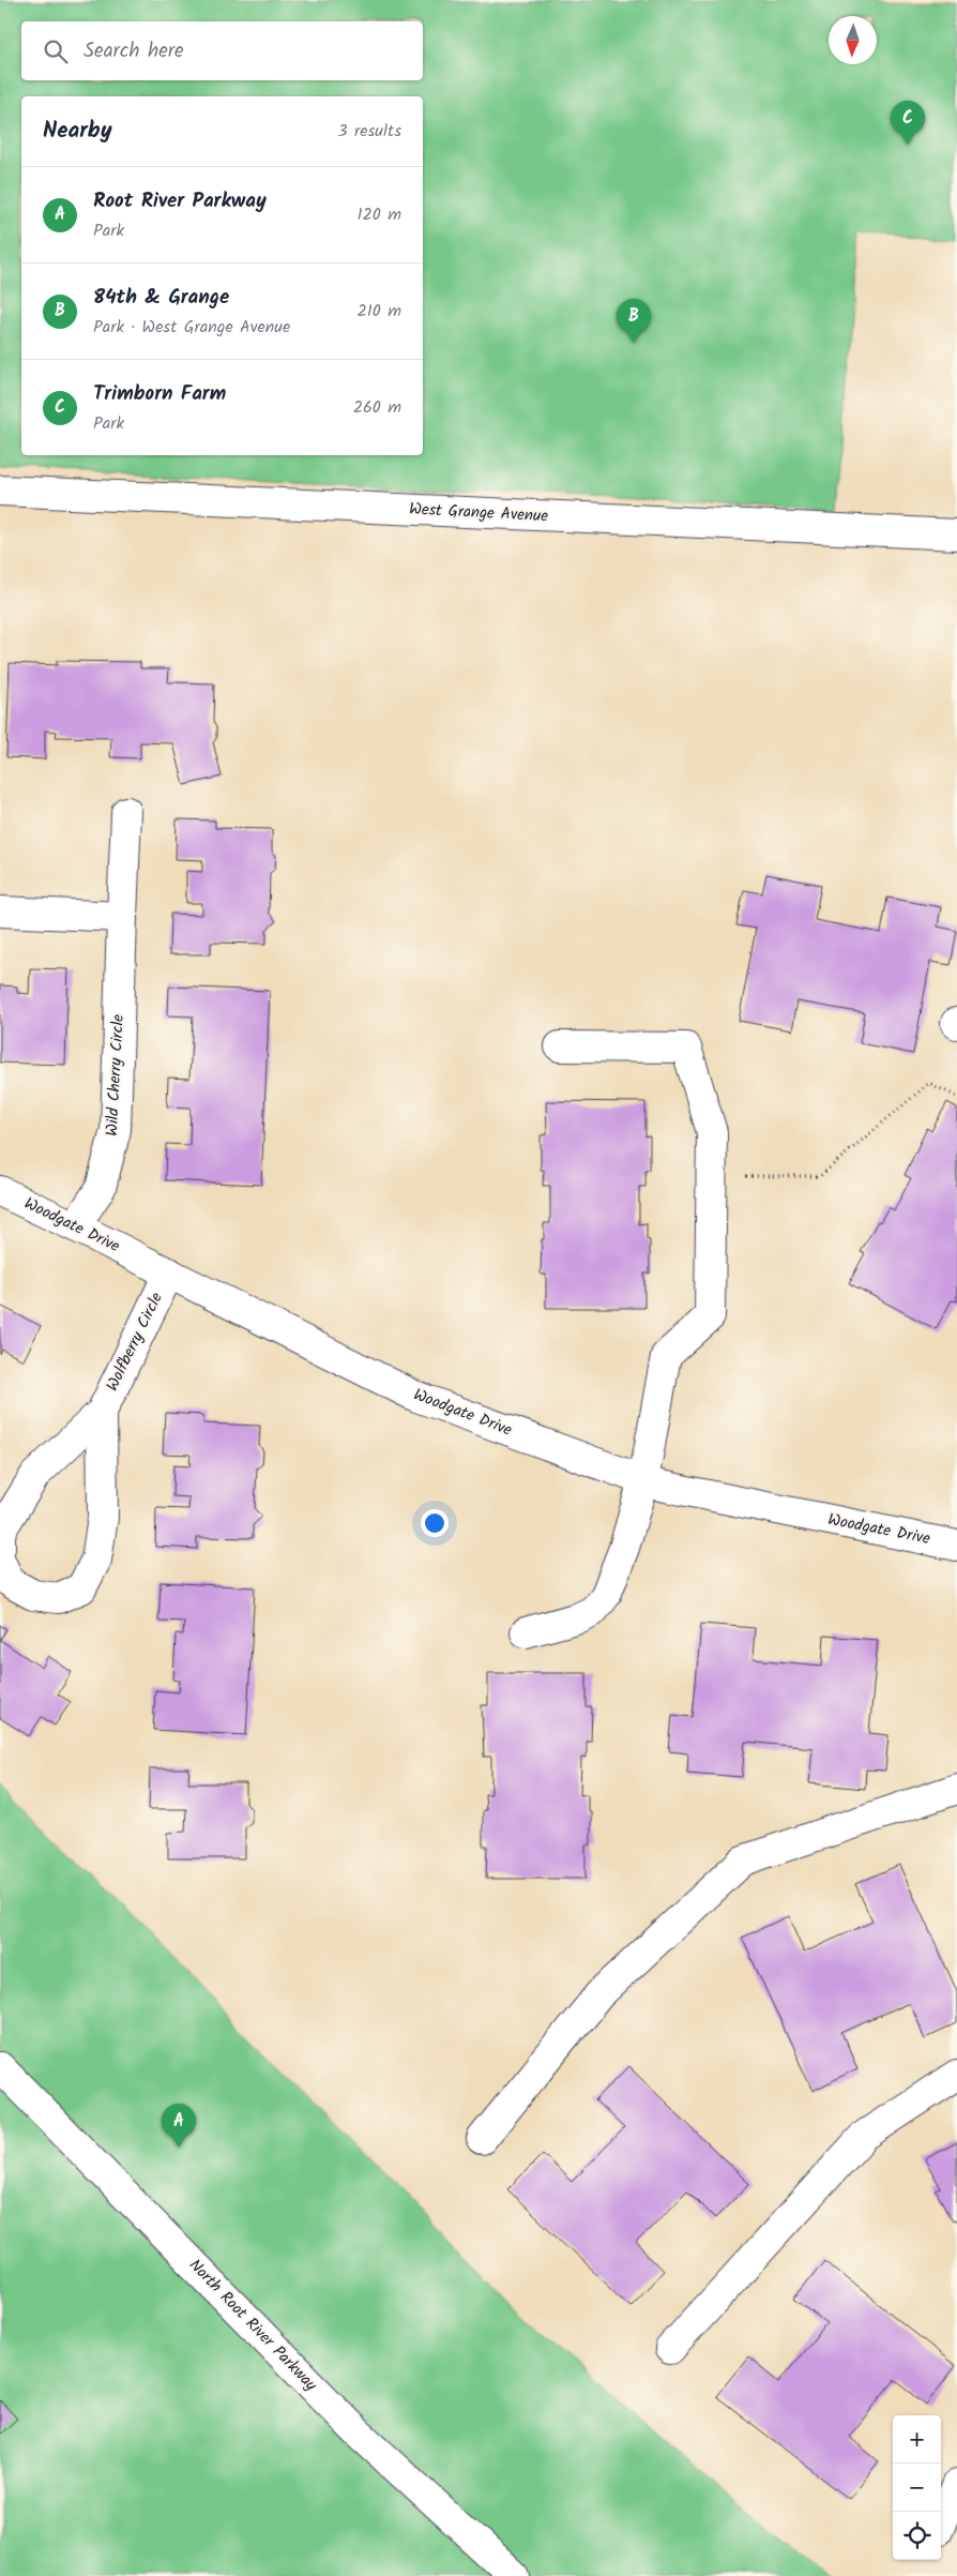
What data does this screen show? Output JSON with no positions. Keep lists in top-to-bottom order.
{
  "streets": {
    "street": [
      "West Grange Avenue",
      "Wild Cherry Circle",
      "Woodgate Drive",
      "Wolfberry Circle",
      "North Root River Parkway"
    ]
  },
  "crossings": [
    ["Wild Cherry Circle", "Woodgate Drive"],
    ["Woodgate Drive", "Wolfberry Circle"]
  ],
  "north": "bottom",
  "page": {
    "search": "Search here",
    "heading": ["Nearby", "3 results"],
    "pins": ["C", "B", "A"],
    "list": [
      {
        "mark": "A",
        "name": "Root River Parkway",
        "note": "Park",
        "value": "120 m"
      },
      {
        "mark": "B",
        "name": "84th & Grange",
        "note": "Park · West Grange Avenue",
        "value": "210 m"
      },
      {
        "mark": "C",
        "name": "Trimborn Farm",
        "note": "Park",
        "value": "260 m"
      }
    ],
    "map_buttons": ["+", "−"]
  }
}
